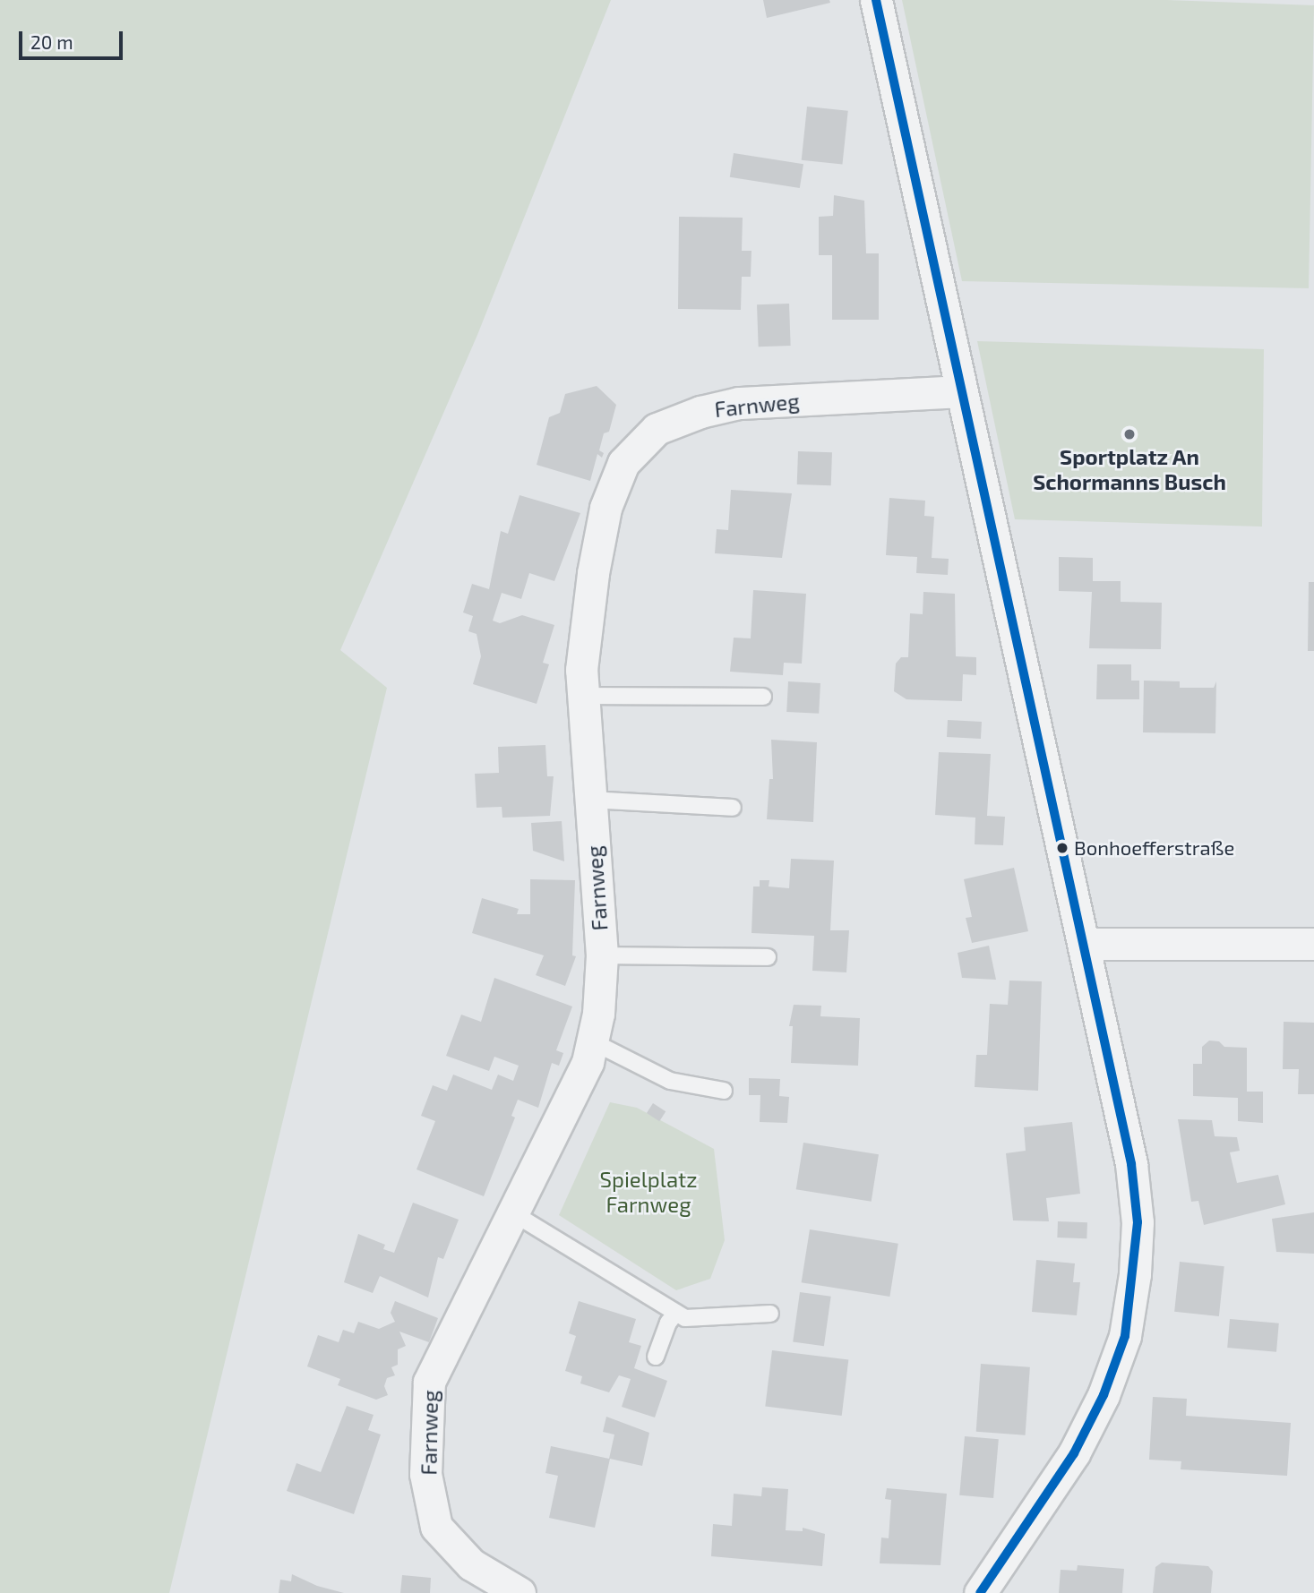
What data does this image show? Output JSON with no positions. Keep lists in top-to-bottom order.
{
  "streets": {
    "street": ["Farnweg"]
  },
  "parks": ["Spielplatz Farnweg"],
  "places": ["Sportplatz An Schormanns Busch", "Bonhoefferstraße"],
  "scale_bar": "20 m"
}
